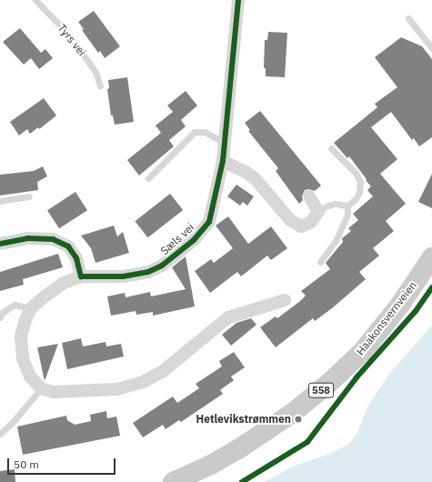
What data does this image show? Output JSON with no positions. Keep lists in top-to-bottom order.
{
  "streets": {
    "main road": ["Haakonsvernveien", "558"],
    "street": ["Sæls vei"],
    "lane": ["Tyrs vei"]
  },
  "places": ["Hetlevikstrømmen"],
  "scale_bar": "50 m"
}
